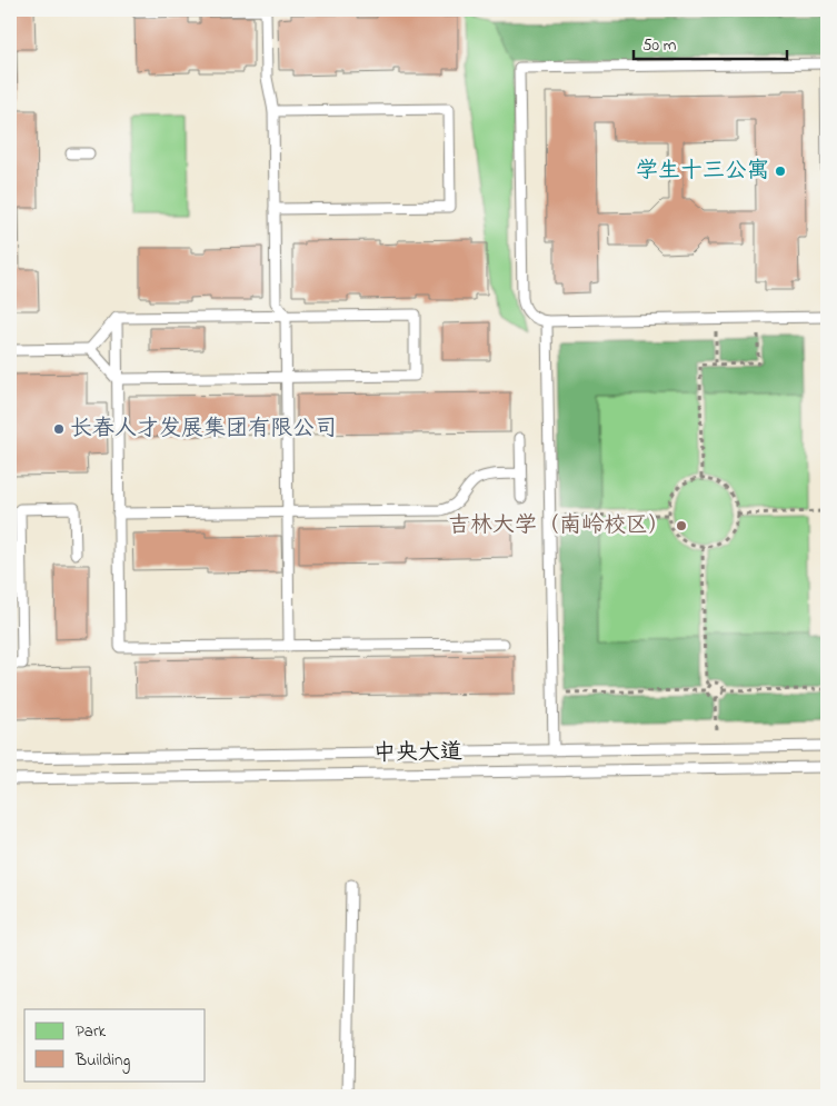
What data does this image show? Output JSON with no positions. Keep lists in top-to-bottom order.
{
  "streets": {
    "lane": ["中央大道"]
  },
  "places": ["学生十三公寓", "长春人才发展集团有限公司", "吉林大学（南岭校区）"],
  "legend": ["Park", "Building"],
  "scale_bar": "50 m"
}
